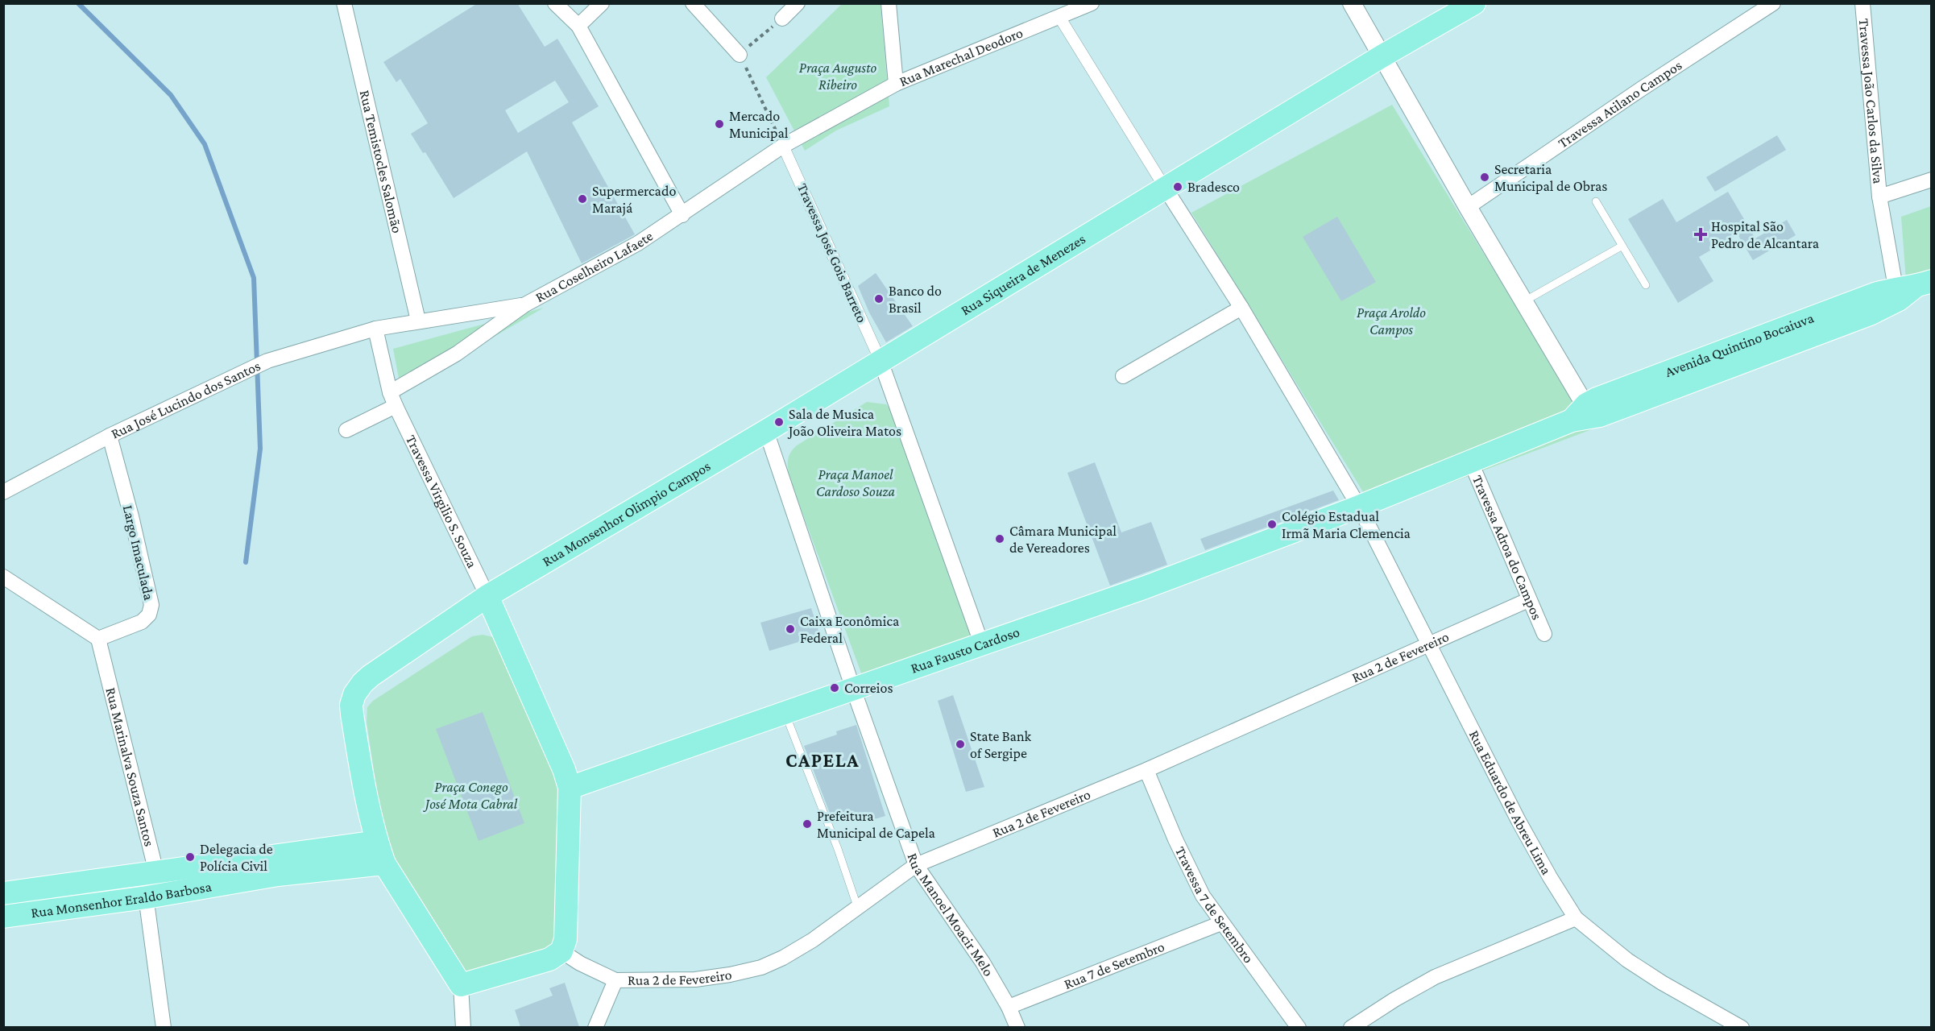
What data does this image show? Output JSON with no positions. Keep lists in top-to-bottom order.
{
  "streets": {
    "main road": [
      "Rua Siqueira de Menezes",
      "Avenida Quintino Bocaiuva",
      "Rua Monsenhor Olimpio Campos",
      "Rua Fausto Cardoso",
      "Rua Monsenhor Eraldo Barbosa"
    ],
    "street": [
      "Rua Marechal Deodoro",
      "Travessa João Carlos da Silva",
      "Travessa Atilano Campos",
      "Rua Temistocles Salomão",
      "Travessa José Gois Barreto",
      "Rua Coselheiro Lafaete",
      "Rua José Lucindo dos Santos",
      "Travessa Virgilio S. Souza",
      "Travessa Adroa do Campos",
      "Largo Imaculada",
      "Rua 2 de Fevereiro",
      "Rua Marinalva Souza Santos",
      "Rua Eduardo de Abreu Lima",
      "Travessa 7 de Setembro",
      "Rua Manoel Moacir Melo",
      "Rua 7 de Setembro"
    ]
  },
  "crossings": [
    ["Rua Marechal Deodoro", "Travessa José Gois Barreto"],
    ["Rua Marechal Deodoro", "Rua Coselheiro Lafaete"],
    ["Travessa João Carlos da Silva", "Avenida Quintino Bocaiuva"],
    ["Rua Temistocles Salomão", "Rua José Lucindo dos Santos"],
    ["Travessa José Gois Barreto", "Rua Coselheiro Lafaete"],
    ["Travessa José Gois Barreto", "Rua Siqueira de Menezes"],
    ["Rua Coselheiro Lafaete", "Rua José Lucindo dos Santos"],
    ["Rua José Lucindo dos Santos", "Travessa Virgilio S. Souza"],
    ["Rua José Lucindo dos Santos", "Largo Imaculada"],
    ["Travessa Virgilio S. Souza", "Rua Monsenhor Olimpio Campos"],
    ["Travessa Adroa do Campos", "Rua 2 de Fevereiro"],
    ["Largo Imaculada", "Rua Marinalva Souza Santos"],
    ["Rua Fausto Cardoso", "Rua Eduardo de Abreu Lima"],
    ["Rua Fausto Cardoso", "Rua Manoel Moacir Melo"],
    ["Rua 2 de Fevereiro", "Rua Eduardo de Abreu Lima"],
    ["Rua 2 de Fevereiro", "Travessa 7 de Setembro"],
    ["Rua 2 de Fevereiro", "Rua Manoel Moacir Melo"],
    ["Rua Marinalva Souza Santos", "Rua Monsenhor Eraldo Barbosa"],
    ["Travessa 7 de Setembro", "Rua 7 de Setembro"],
    ["Rua Manoel Moacir Melo", "Rua 7 de Setembro"]
  ],
  "districts": ["CAPELA"],
  "parks": [
    "Praça Augusto Ribeiro",
    "Praça Aroldo Campos",
    "Praça Manoel Cardoso Souza",
    "Praça Conego José Mota Cabral"
  ],
  "places": {
    "other": [
      "Mercado Municipal",
      "Secretaria Municipal de Obras",
      "Bradesco",
      "Supermercado Marajá",
      "Banco do Brasil",
      "Sala de Musica João Oliveira Matos",
      "Colégio Estadual Irmã Maria Clemencia",
      "Câmara Municipal de Vereadores",
      "Caixa Econômica Federal",
      "Correios",
      "State Bank of Sergipe",
      "Prefeitura Municipal de Capela",
      "Delegacia de Polícia Civil"
    ],
    "health": ["Hospital São Pedro de Alcantara"]
  }
}
